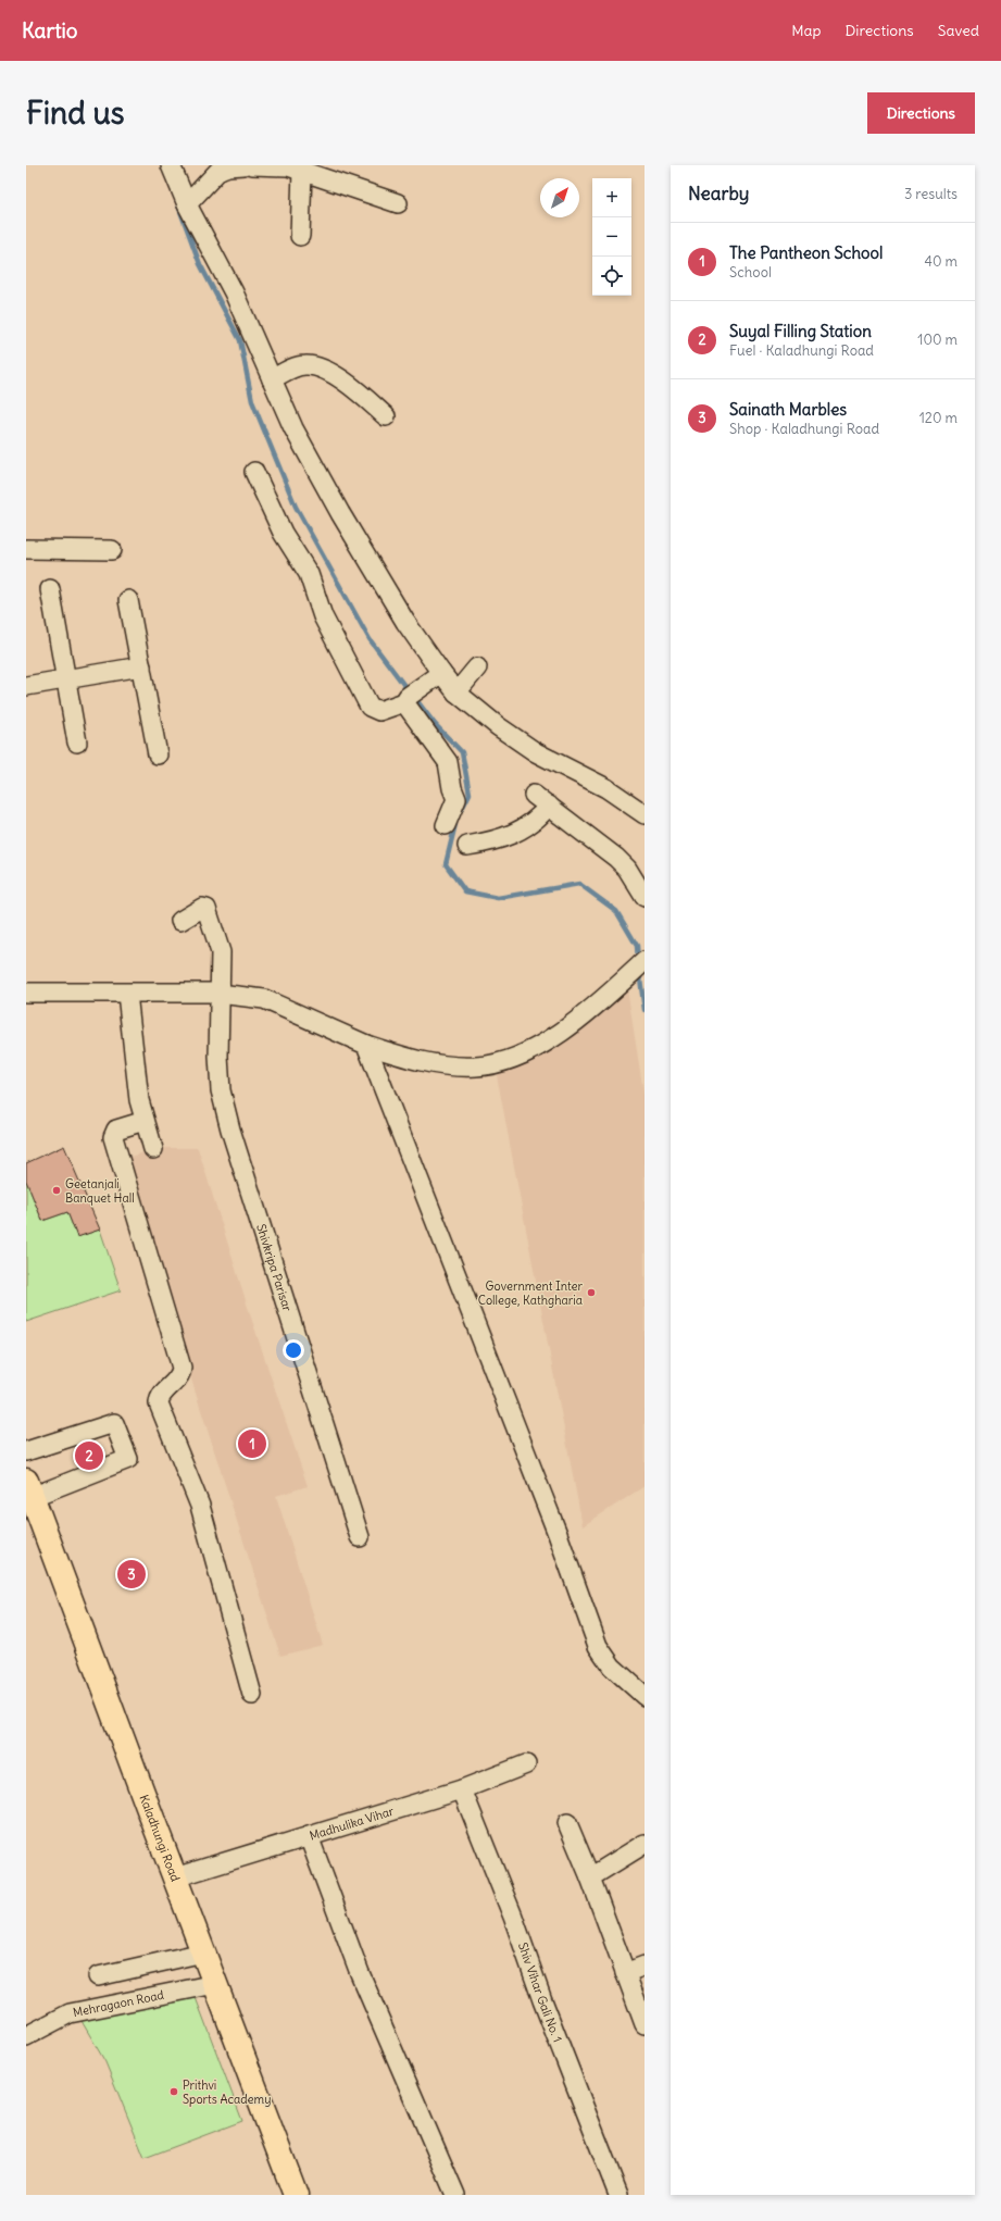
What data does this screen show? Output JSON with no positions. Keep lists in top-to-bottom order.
{
  "streets": {
    "main road": ["Kaladhungi Road"],
    "street": [
      "Shivkripa Parisar",
      "Madhulika Vihar",
      "Shiv Vihar Gali No. 1",
      "Mehragaon Road"
    ]
  },
  "crossings": [
    ["Madhulika Vihar", "Kaladhungi Road"],
    ["Madhulika Vihar", "Shiv Vihar Gali No. 1"],
    ["Kaladhungi Road", "Mehragaon Road"]
  ],
  "places": ["Geetanjali Banquet Hall", "Government Inter College, Kathgharia", "Prithvi Sports Academy"],
  "north": "top right",
  "page": {
    "header": "Kartio",
    "nav": ["Map", "Directions", "Saved"],
    "buttons": "Directions",
    "title": "Find us",
    "heading": ["Nearby", "3 results"],
    "map_buttons": ["+", "−"],
    "list": [
      {
        "mark": "1",
        "name": "The Pantheon School",
        "note": "School",
        "value": "40 m"
      },
      {
        "mark": "2",
        "name": "Suyal Filling Station",
        "note": "Fuel · Kaladhungi Road",
        "value": "100 m"
      },
      {
        "mark": "3",
        "name": "Sainath Marbles",
        "note": "Shop · Kaladhungi Road",
        "value": "120 m"
      }
    ],
    "pins": ["1", "2", "3"]
  }
}
